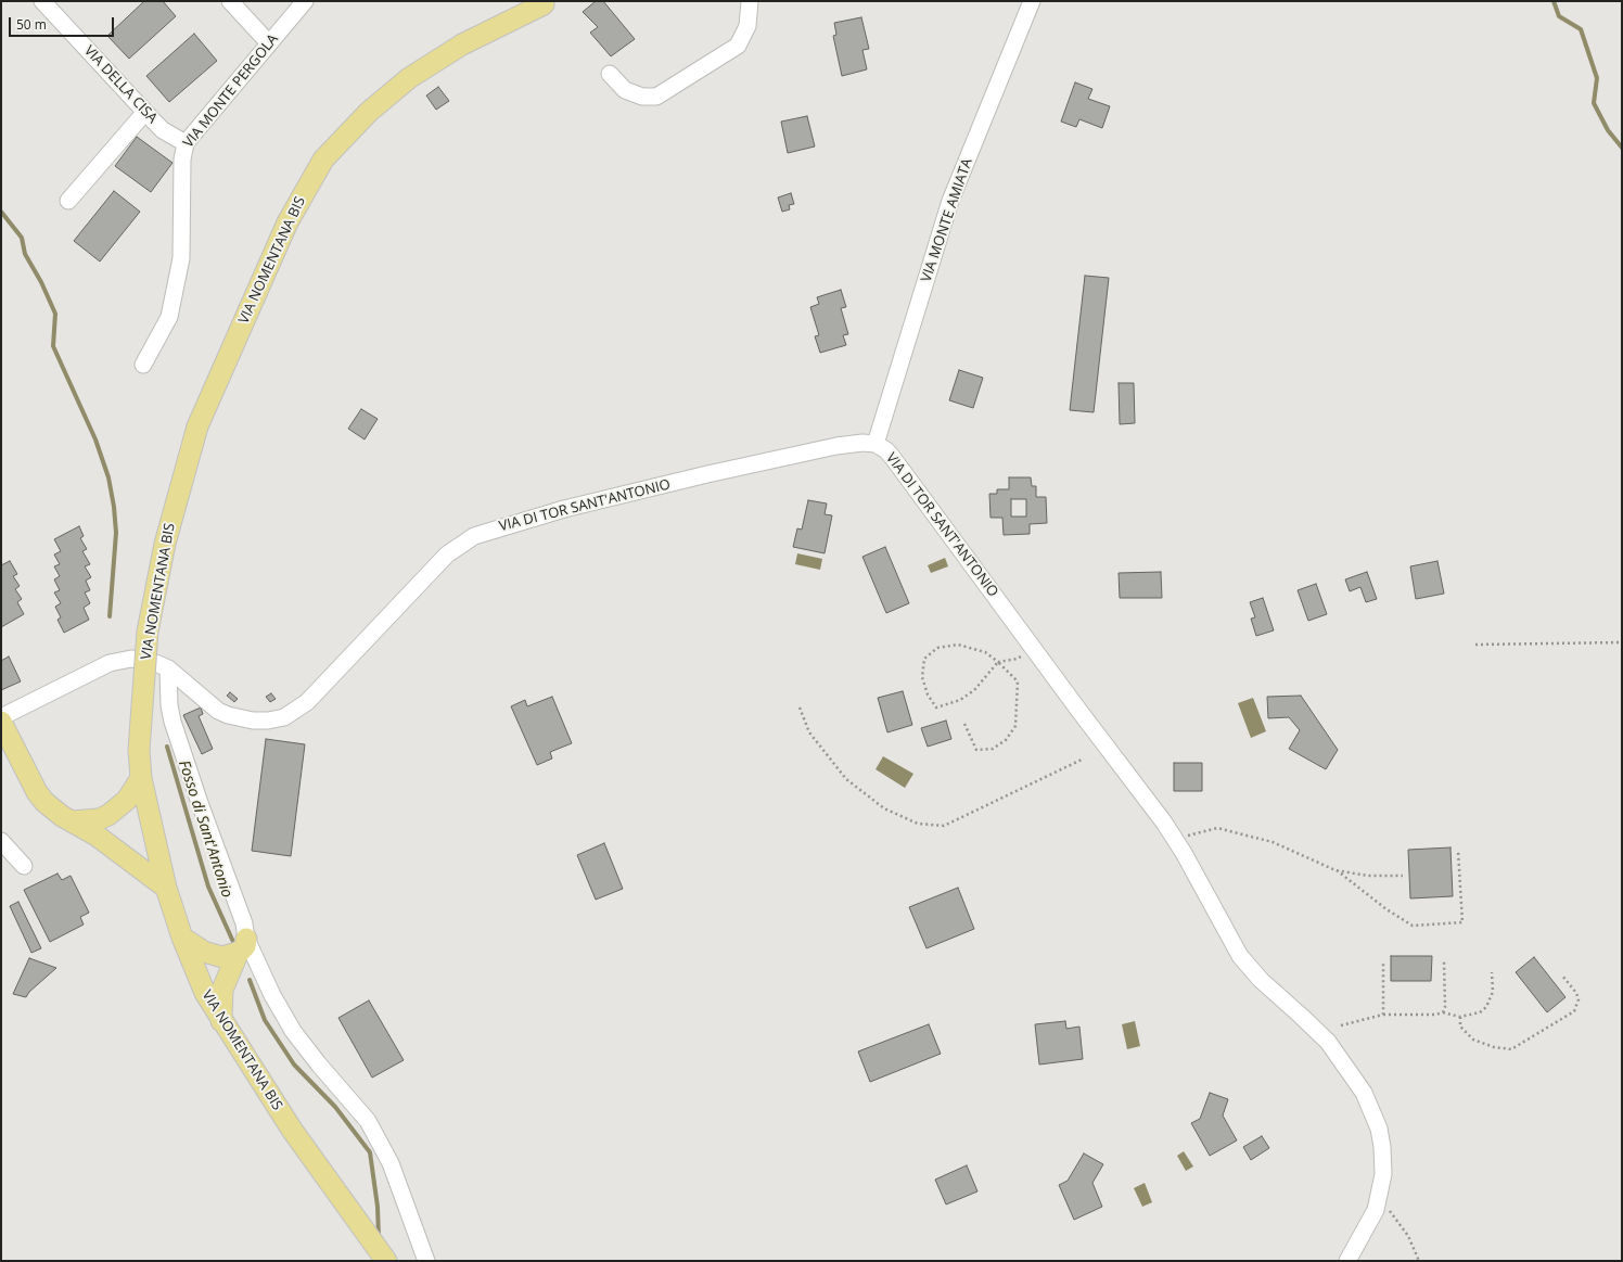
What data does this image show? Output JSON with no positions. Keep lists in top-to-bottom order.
{
  "streets": {
    "main road": ["VIA NOMENTANA BIS"],
    "street": [
      "VIA DELLA CISA",
      "VIA MONTE PERGOLA",
      "VIA MONTE AMIATA",
      "VIA DI TOR SANT'ANTONIO"
    ]
  },
  "crossings": [
    ["VIA DELLA CISA", "VIA MONTE PERGOLA"],
    ["VIA MONTE AMIATA", "VIA DI TOR SANT'ANTONIO"]
  ],
  "water": ["Fosso di Sant'Antonio"],
  "scale_bar": "50 m"
}
